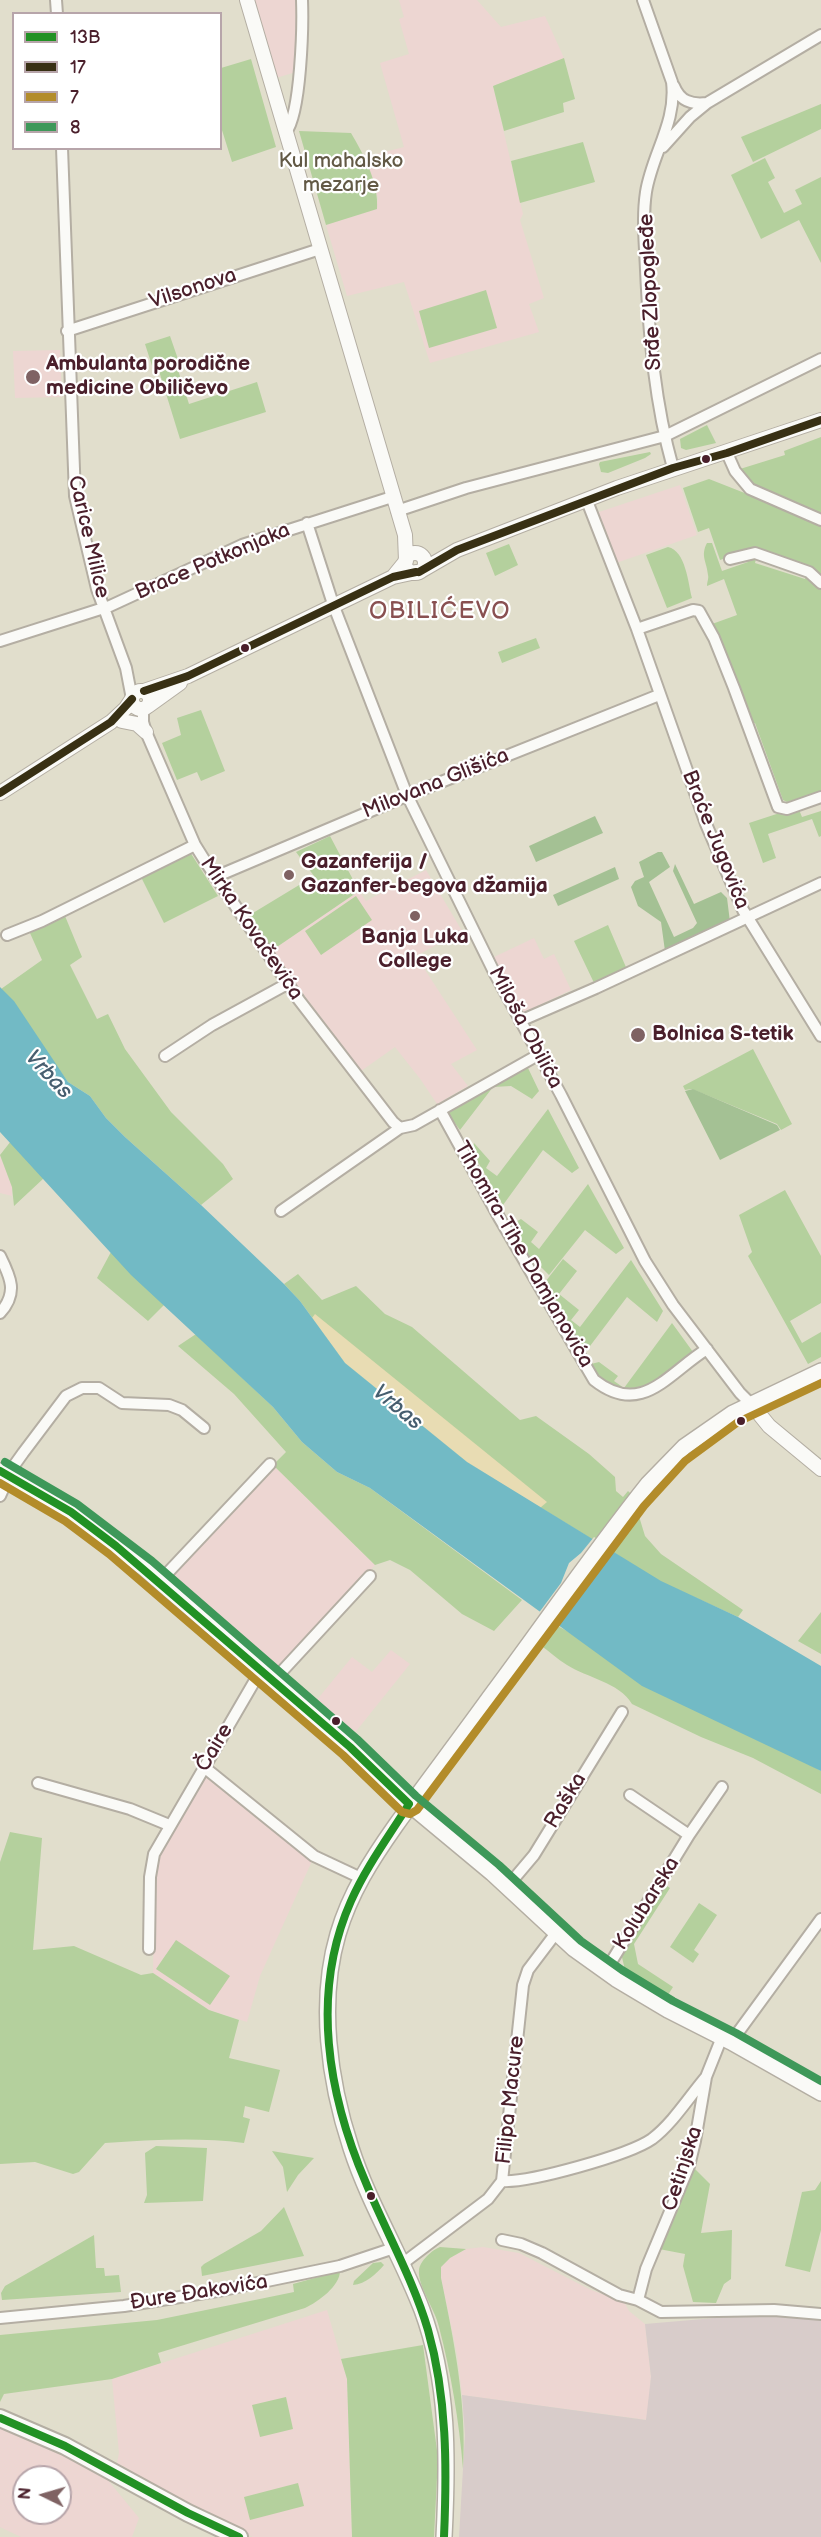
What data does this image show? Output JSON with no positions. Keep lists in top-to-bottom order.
{
  "streets": {
    "street": [
      "Vilsonova",
      "Srđe Zlopogleđe",
      "Carice Milice",
      "Brace Potkonjaka",
      "Milovana Glišića",
      "Braće Jugovića",
      "Mirka Kovačevića",
      "Miloša Obilića",
      "Tihomira-Tihe Damjanovića",
      "Čaire",
      "Raška",
      "Kolubarska",
      "Filipa Macure",
      "Cetinjska",
      "Đure Đakovića"
    ]
  },
  "crossings": [
    ["Vilsonova", "Carice Milice"],
    ["Carice Milice", "Brace Potkonjaka"],
    ["Carice Milice", "Mirka Kovačevića"],
    ["Brace Potkonjaka", "Miloša Obilića"],
    ["Milovana Glišića", "Braće Jugovića"],
    ["Milovana Glišića", "Mirka Kovačevića"],
    ["Milovana Glišića", "Miloša Obilića"],
    ["Miloša Obilića", "Tihomira-Tihe Damjanovića"]
  ],
  "districts": ["OBILIĆEVO"],
  "water": ["Vrbas"],
  "parks": ["Kul mahalsko mezarje"],
  "places": [
    "Ambulanta porodične medicine Obiličevo",
    "Gazanferija / Gazanfer-begova džamija",
    "Banja Luka College",
    "Bolnica S-tetik"
  ],
  "lines": [
    "transit line 17",
    "transit line 7",
    "transit line 8",
    "transit line 13B"
  ],
  "legend": [
    "13B",
    "17",
    "7",
    "8"
  ],
  "north": "left"
}
